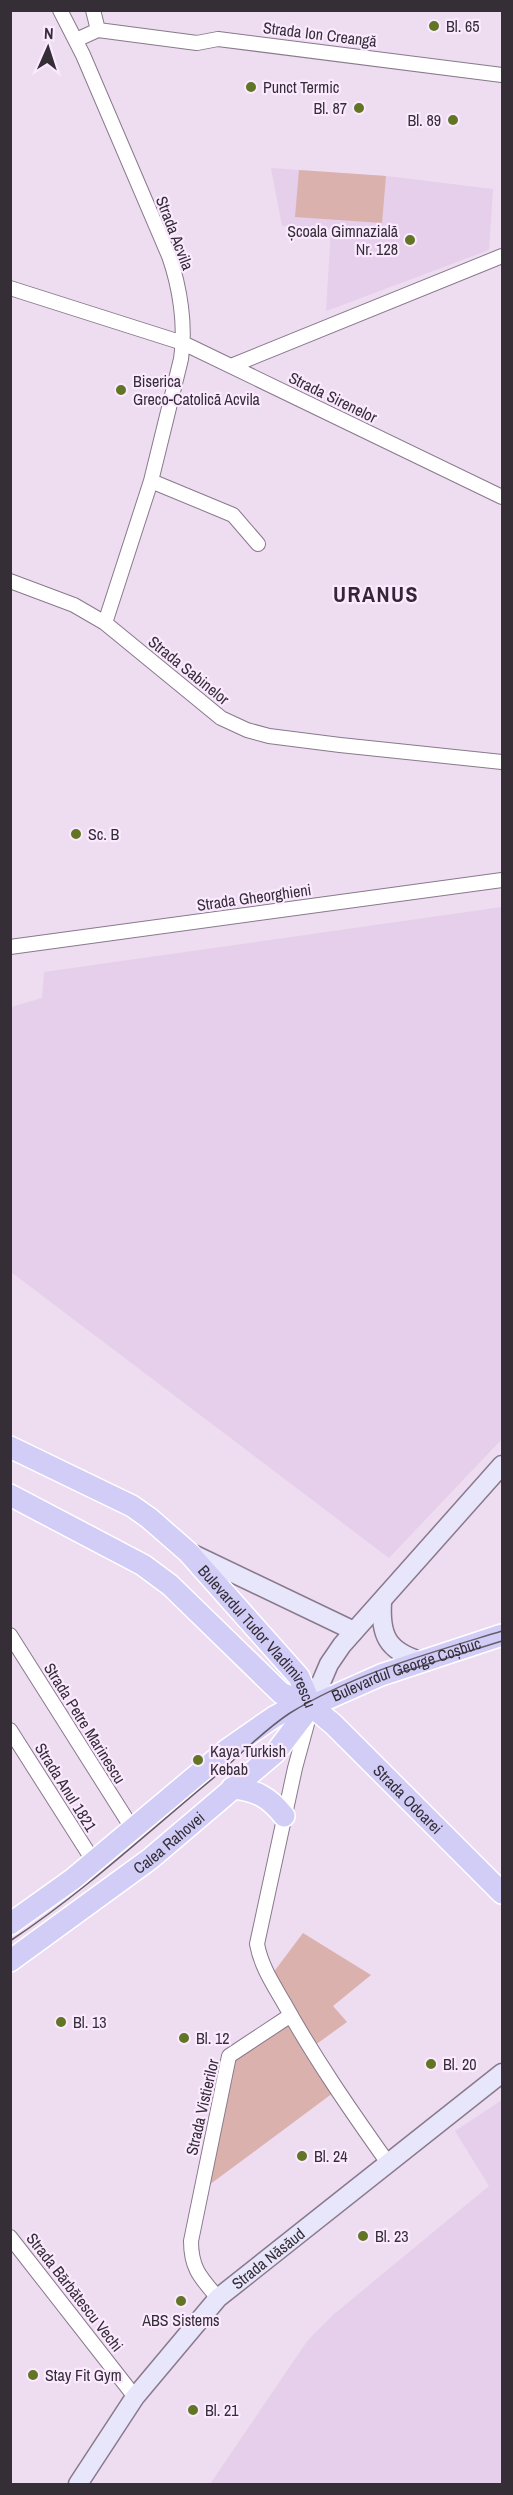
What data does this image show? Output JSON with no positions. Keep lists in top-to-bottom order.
{
  "streets": {
    "main road": [
      "Bulevardul Tudor Vladimirescu",
      "Bulevardul George Coșbuc",
      "Strada Odoarei",
      "Calea Rahovei"
    ],
    "street": [
      "Strada Ion Creangă",
      "Strada Acvila",
      "Strada Sirenelor",
      "Strada Sabinelor",
      "Strada Gheorghieni",
      "Strada Petre Marinescu",
      "Strada Anul 1821",
      "Strada Vistierilor",
      "Strada Năsăud",
      "Strada Bărbătescu Vechi"
    ]
  },
  "crossings": [
    ["Strada Acvila", "Strada Sirenelor"],
    ["Strada Acvila", "Strada Sabinelor"],
    ["Bulevardul Tudor Vladimirescu", "Bulevardul George Coșbuc"],
    ["Bulevardul Tudor Vladimirescu", "Strada Odoarei"],
    ["Bulevardul Tudor Vladimirescu", "Calea Rahovei"],
    ["Bulevardul George Coșbuc", "Strada Odoarei"],
    ["Bulevardul George Coșbuc", "Calea Rahovei"],
    ["Strada Petre Marinescu", "Calea Rahovei"],
    ["Strada Anul 1821", "Calea Rahovei"],
    ["Strada Odoarei", "Calea Rahovei"],
    ["Strada Vistierilor", "Strada Năsăud"],
    ["Strada Năsăud", "Strada Bărbătescu Vechi"]
  ],
  "districts": ["URANUS"],
  "places": [
    "Bl. 65",
    "Punct Termic",
    "Bl. 87",
    "Bl. 89",
    "Școala Gimnazială Nr. 128",
    "Biserica Greco-Catolică Acvila",
    "Sc. B",
    "Kaya Turkish Kebab",
    "Bl. 13",
    "Bl. 12",
    "Bl. 20",
    "Bl. 24",
    "Bl. 23",
    "ABS Sistems",
    "Stay Fit Gym",
    "Bl. 21"
  ],
  "north": "top"
}
